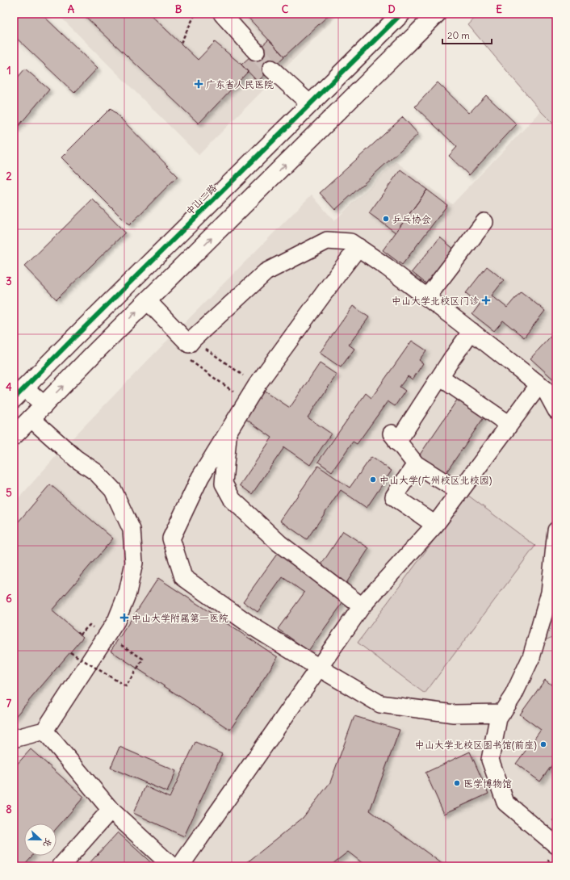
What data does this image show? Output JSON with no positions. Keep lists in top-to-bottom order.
{
  "streets": {
    "main road": ["中山二路"]
  },
  "places": {
    "health": ["广东省人民医院", "中山大学北校区门诊", "中山大学附属第一医院"],
    "other": [
      "乒乓协会",
      "中山大学(广州校区北校园)",
      "中山大学北校区图书馆(前座)",
      "医学博物馆"
    ]
  },
  "scale_bar": "20 m",
  "north": "right",
  "grid": {
    "columns": [
      "A",
      "B",
      "C",
      "D",
      "E"
    ],
    "rows": [
      "1",
      "2",
      "3",
      "4",
      "5",
      "6",
      "7",
      "8"
    ]
  }
}
